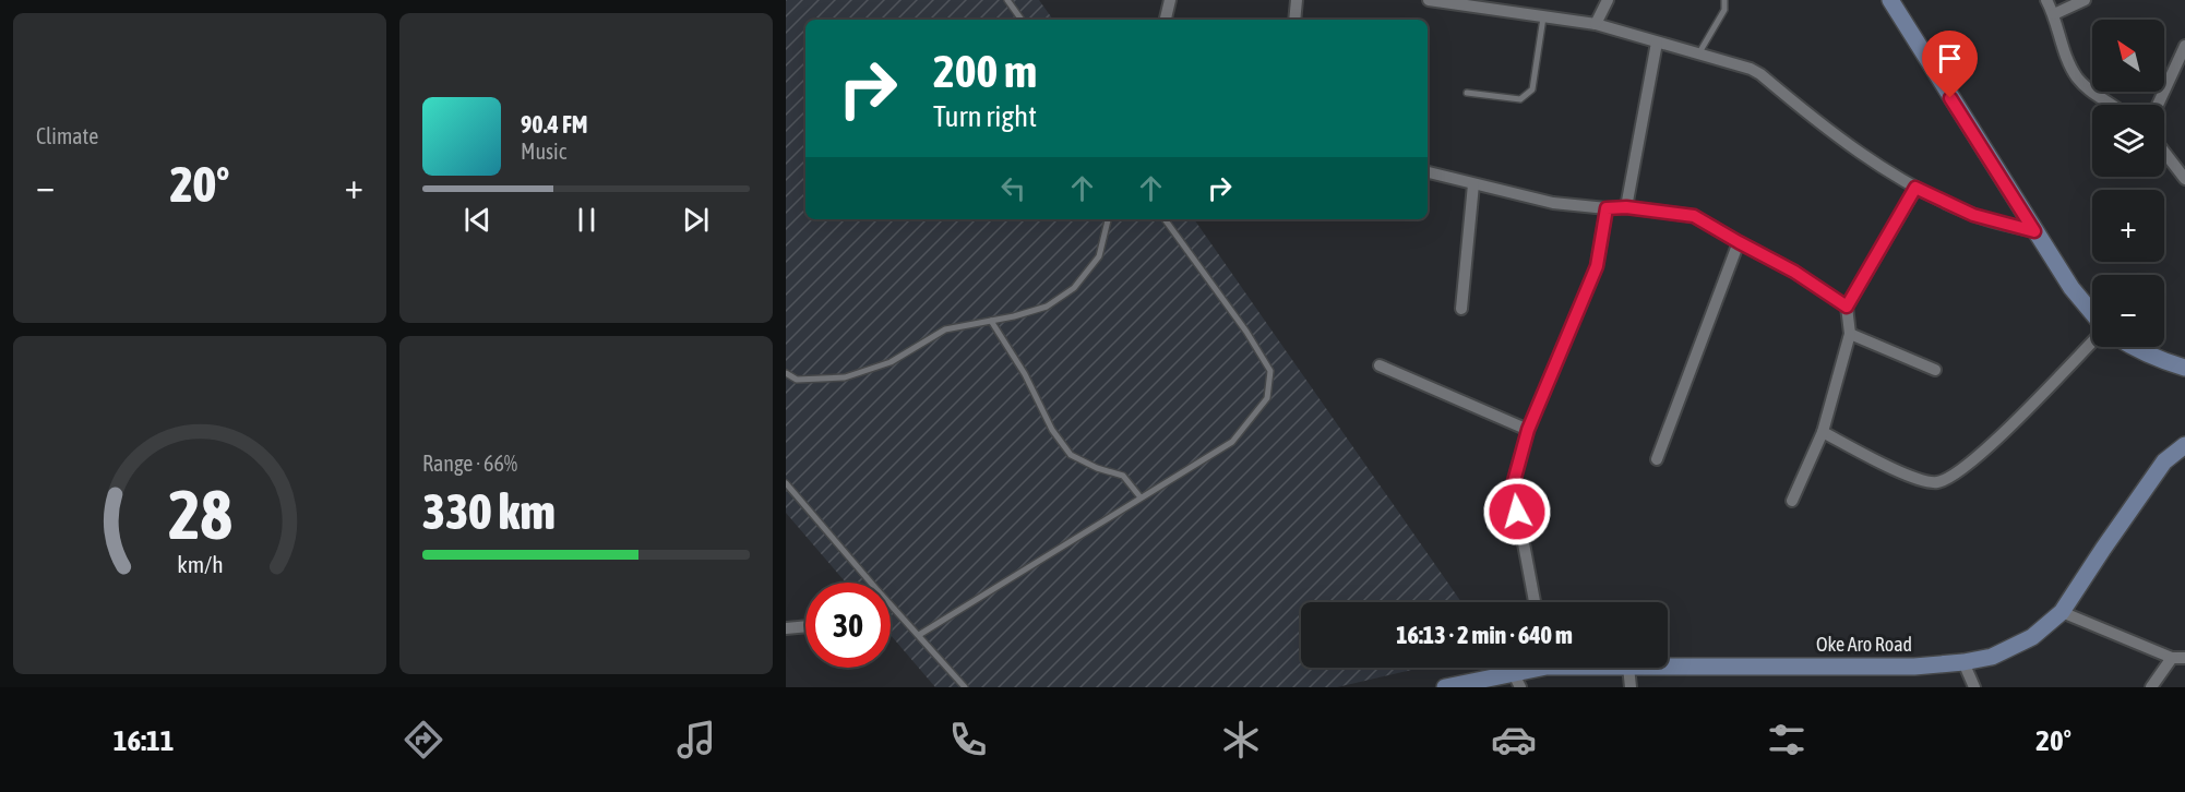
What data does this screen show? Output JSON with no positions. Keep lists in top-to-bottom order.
{
  "streets": {
    "main road": ["Oke Aro Road"]
  },
  "north": "top left",
  "page": {
    "tile": [
      "Climate",
      ["Range · 66%", "330 km"]
    ],
    "map_buttons": ["+", "−"],
    "turn": ["200 m", "Turn right"],
    "song": ["90.4 FM", "Music"],
    "heat": ["−", "20°", "+"],
    "limit": "30",
    "trip": "16:13 · 2 min · 640 m",
    "tabs": ["16:11", "20°"],
    "gauge": ["28", "km/h"]
  }
}
